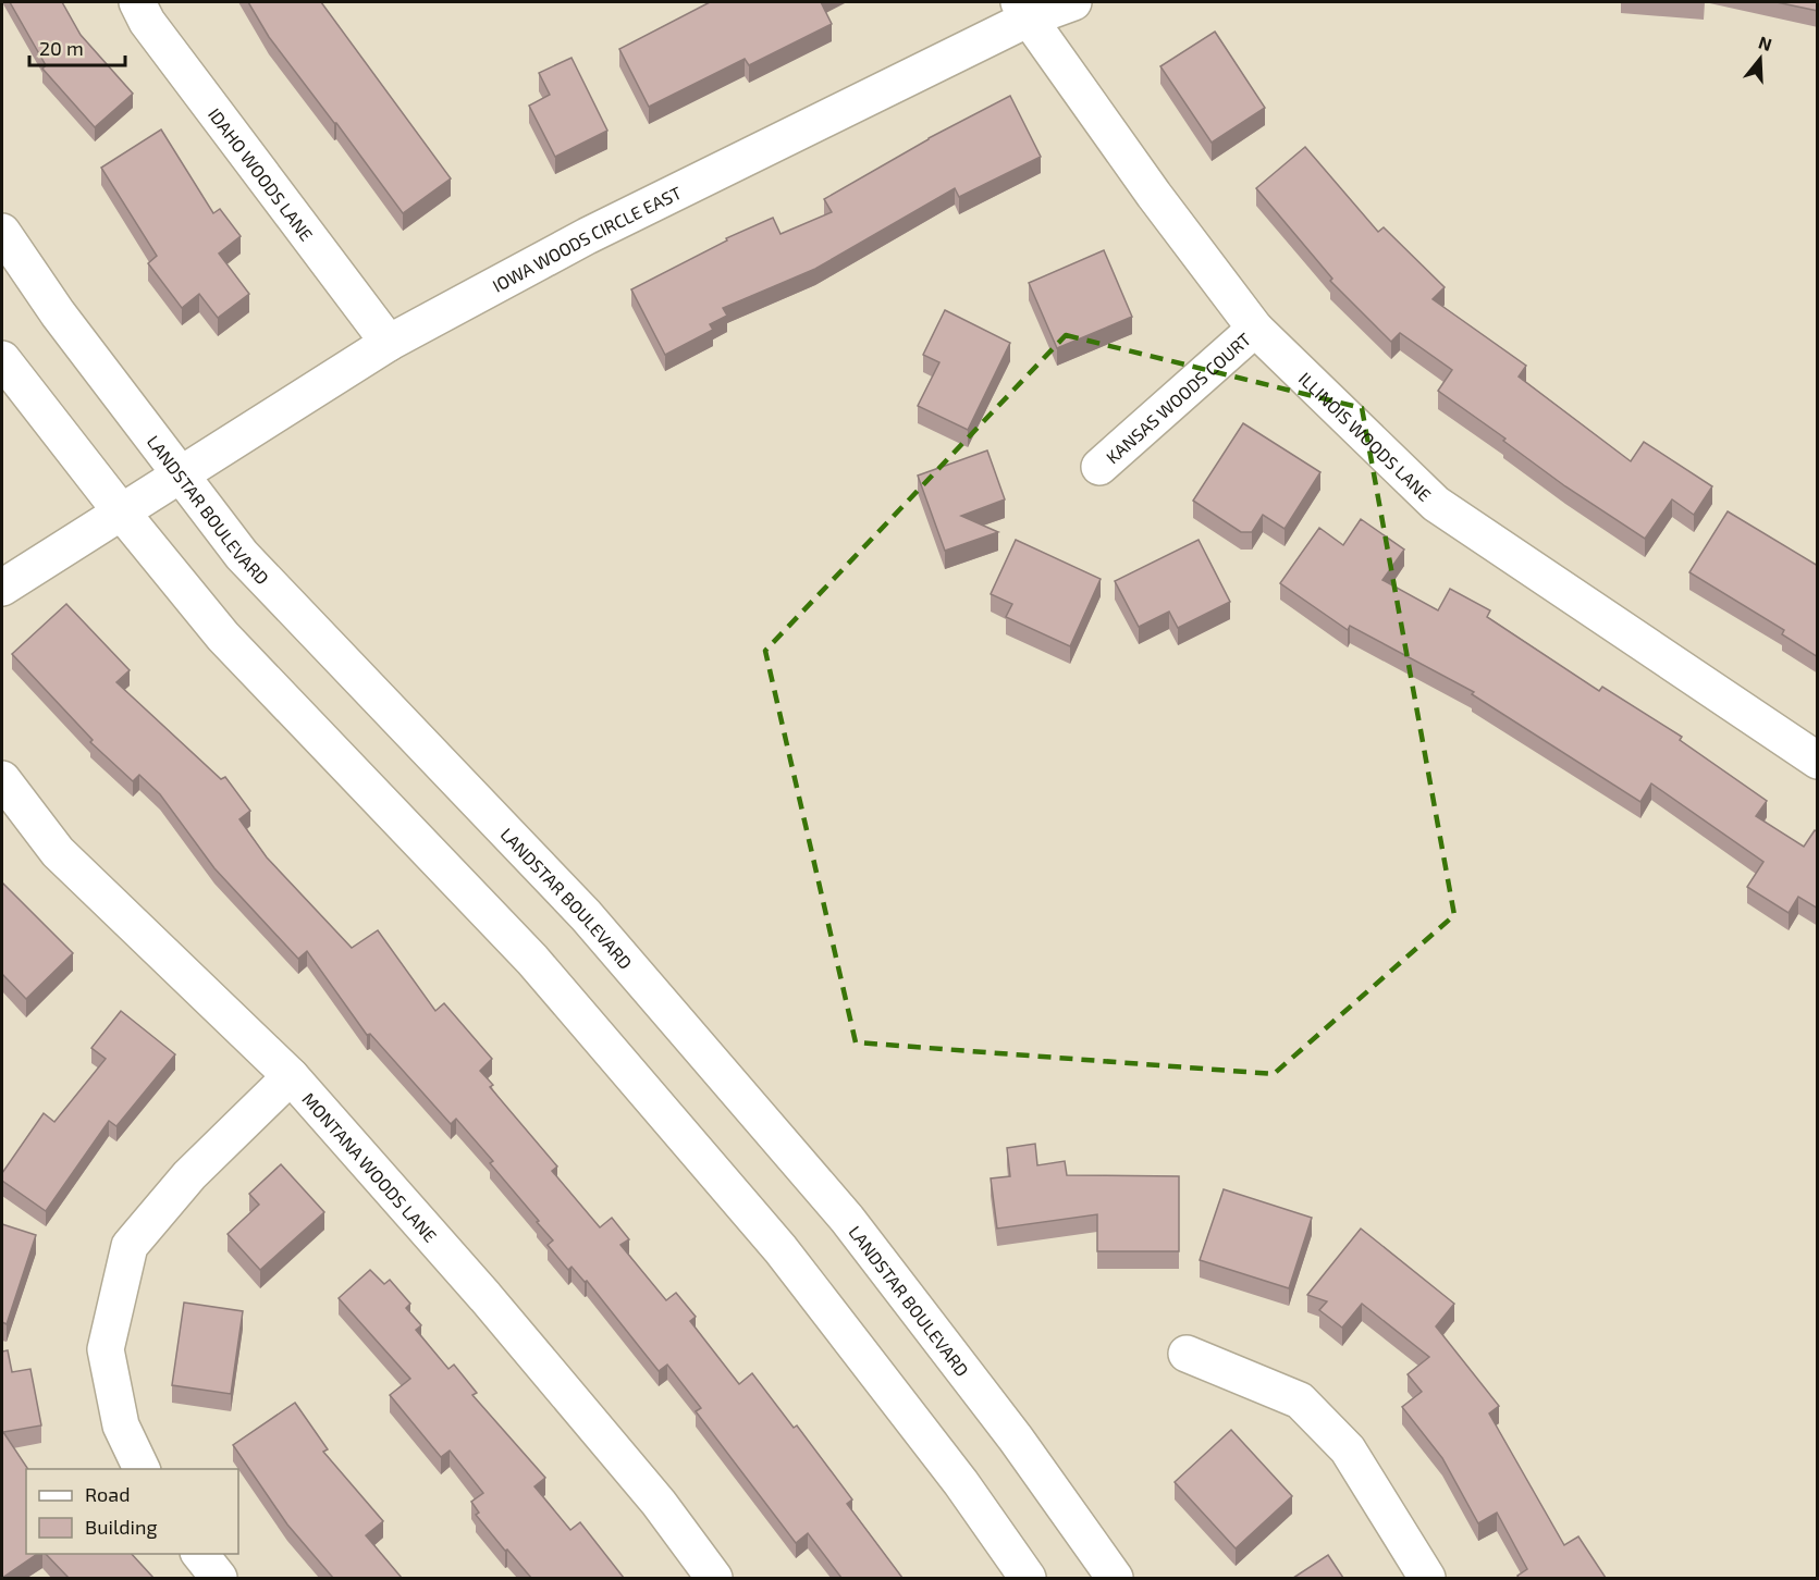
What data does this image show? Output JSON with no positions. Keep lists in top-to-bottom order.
{
  "streets": {
    "street": [
      "IDAHO WOODS LANE",
      "IOWA WOODS CIRCLE EAST",
      "KANSAS WOODS COURT",
      "ILLINOIS WOODS LANE",
      "LANDSTAR BOULEVARD",
      "MONTANA WOODS LANE"
    ]
  },
  "crossings": [
    ["IDAHO WOODS LANE", "IOWA WOODS CIRCLE EAST"],
    ["IOWA WOODS CIRCLE EAST", "ILLINOIS WOODS LANE"],
    ["IOWA WOODS CIRCLE EAST", "LANDSTAR BOULEVARD"],
    ["KANSAS WOODS COURT", "ILLINOIS WOODS LANE"]
  ],
  "legend": ["Road", "Building"],
  "scale_bar": "20 m",
  "north": "top"
}
